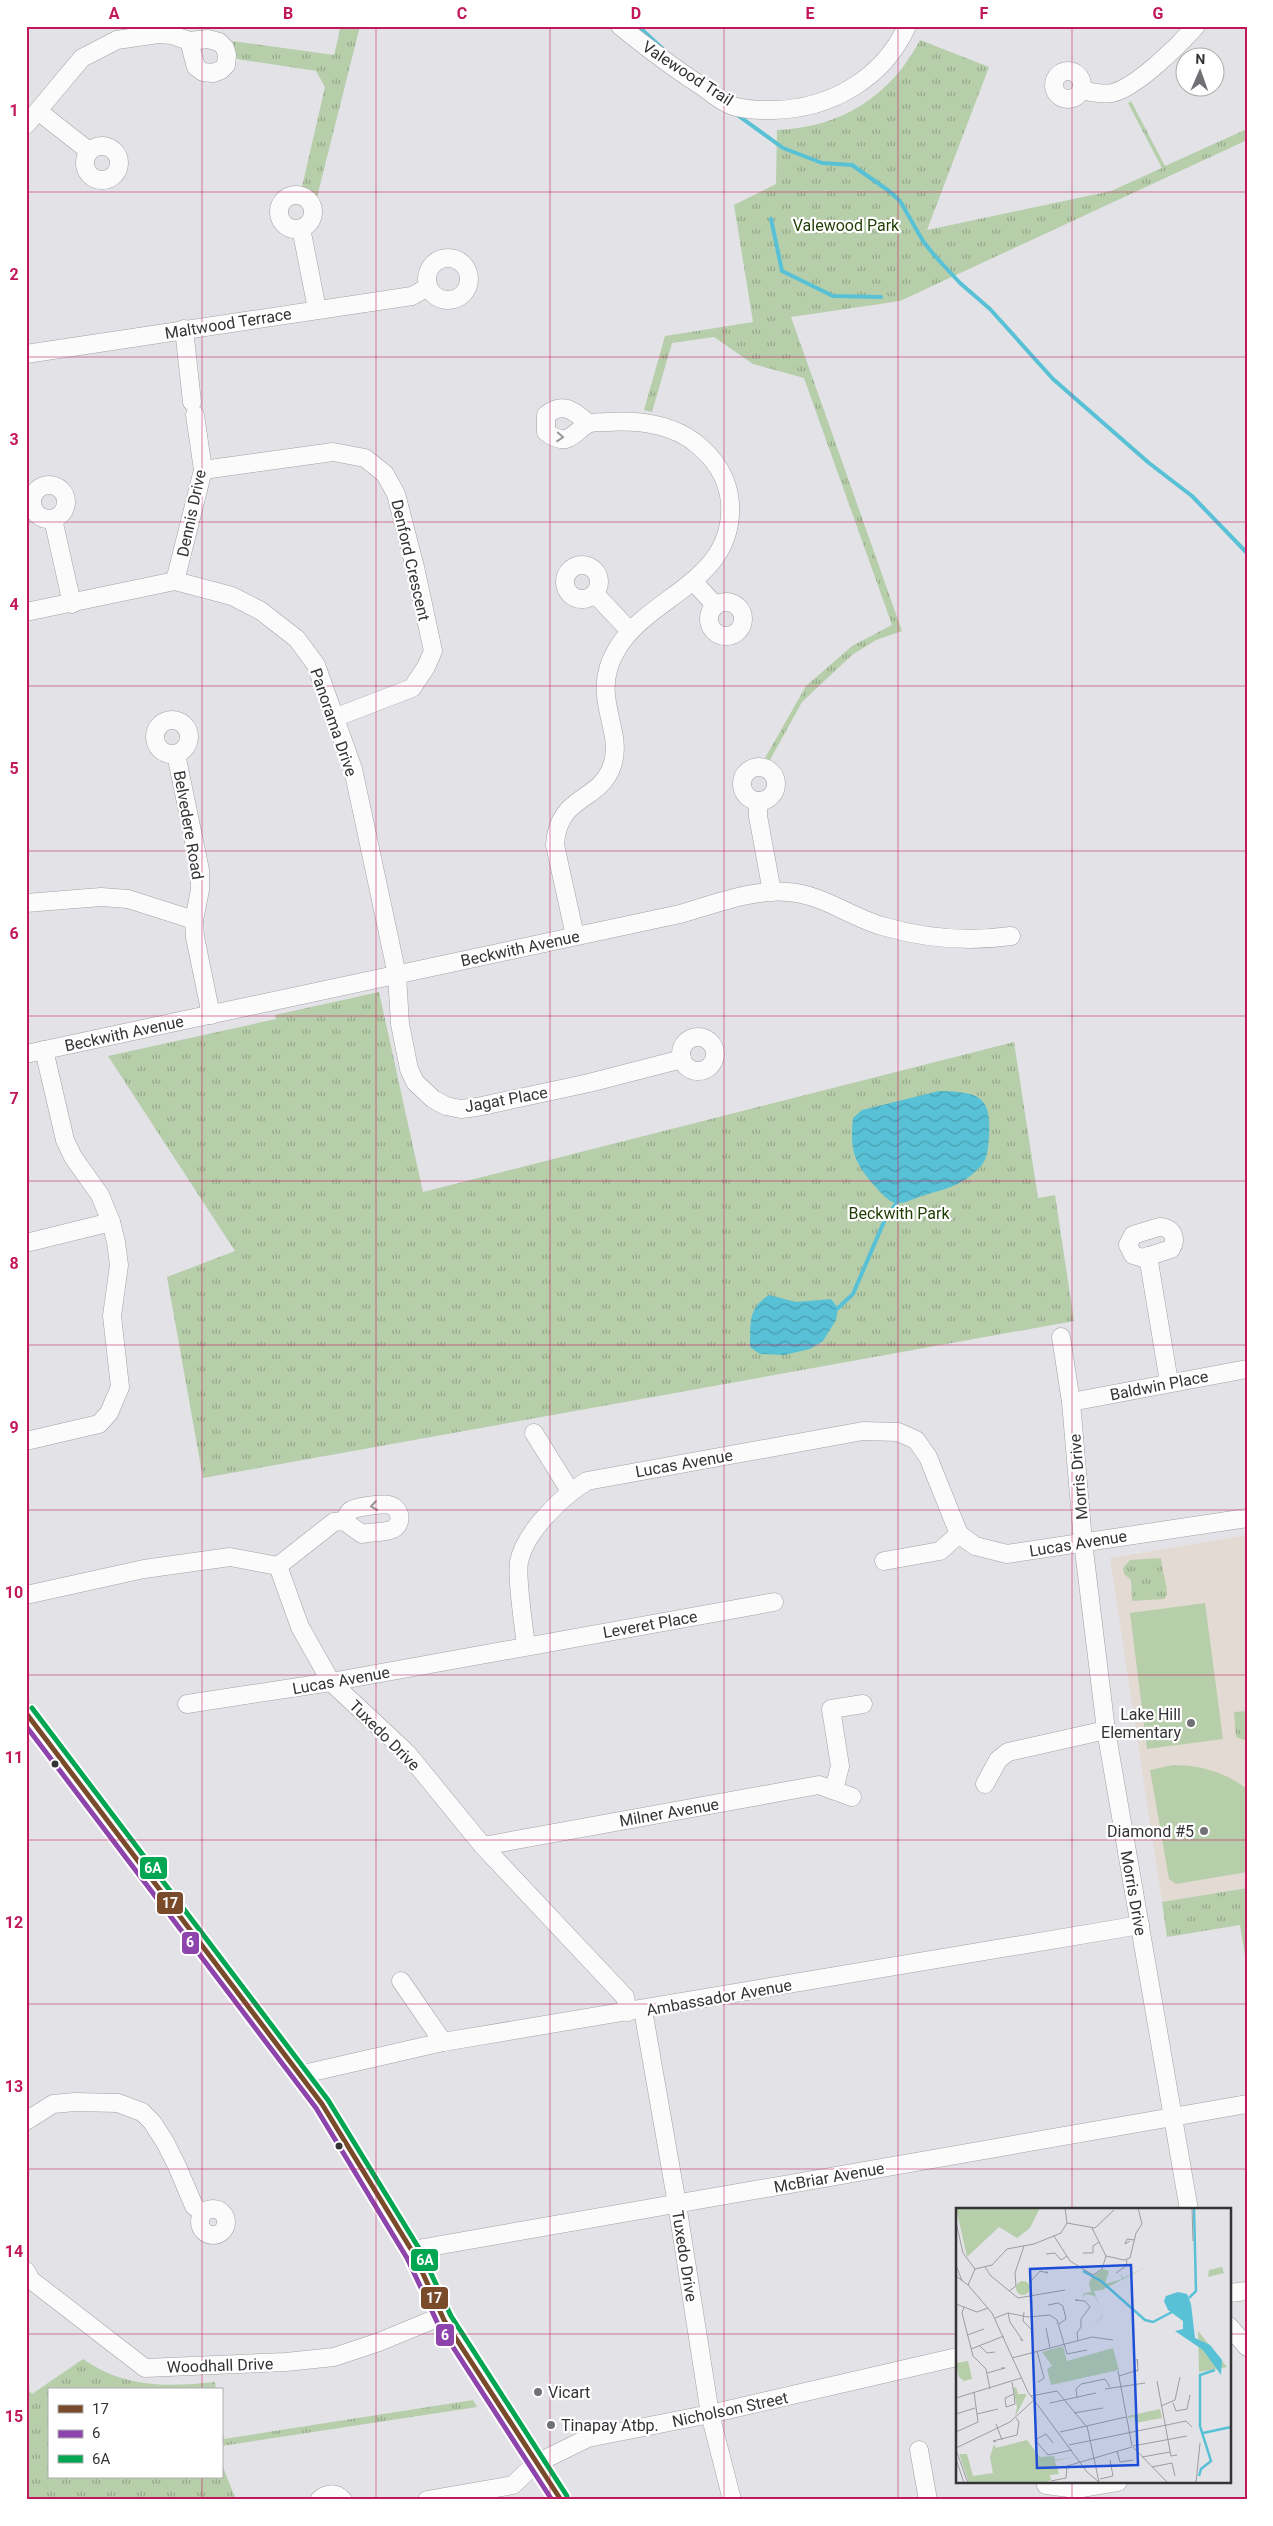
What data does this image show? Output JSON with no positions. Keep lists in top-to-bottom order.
{
  "streets": {
    "street": [
      "Valewood Trail",
      "Maltwood Terrace",
      "Dennis Drive",
      "Denford Crescent",
      "Panorama Drive",
      "Belvedere Road",
      "Beckwith Avenue",
      "Jagat Place",
      "Baldwin Place",
      "Lucas Avenue",
      "Morris Drive",
      "Leveret Place",
      "Tuxedo Drive",
      "Milner Avenue",
      "Ambassador Avenue",
      "McBriar Avenue",
      "Woodhall Drive",
      "Nicholson Street"
    ]
  },
  "crossings": [
    ["Maltwood Terrace", "Dennis Drive"],
    ["Dennis Drive", "Denford Crescent"],
    ["Dennis Drive", "Panorama Drive"],
    ["Denford Crescent", "Panorama Drive"],
    ["Panorama Drive", "Beckwith Avenue"],
    ["Panorama Drive", "Jagat Place"],
    ["Belvedere Road", "Beckwith Avenue"],
    ["Beckwith Avenue", "Jagat Place"],
    ["Baldwin Place", "Morris Drive"],
    ["Lucas Avenue", "Morris Drive"],
    ["Lucas Avenue", "Leveret Place"],
    ["Lucas Avenue", "Tuxedo Drive"],
    ["Morris Drive", "Ambassador Avenue"],
    ["Morris Drive", "McBriar Avenue"],
    ["Tuxedo Drive", "Milner Avenue"],
    ["Tuxedo Drive", "Ambassador Avenue"],
    ["Tuxedo Drive", "McBriar Avenue"],
    ["Tuxedo Drive", "Nicholson Street"]
  ],
  "parks": ["Valewood Park", "Beckwith Park"],
  "places": [
    "Lake Hill Elementary",
    "Diamond #5",
    "Vicart",
    "Tinapay Atbp."
  ],
  "lines": ["transit line 6A", "transit line 17", "transit line 6"],
  "legend": ["17", "6", "6A"],
  "north": "top",
  "grid": {
    "columns": [
      "A",
      "B",
      "C",
      "D",
      "E",
      "F",
      "G"
    ],
    "rows": [
      "1",
      "2",
      "3",
      "4",
      "5",
      "6",
      "7",
      "8",
      "9",
      "10",
      "11",
      "12",
      "13",
      "14",
      "15"
    ]
  }
}
